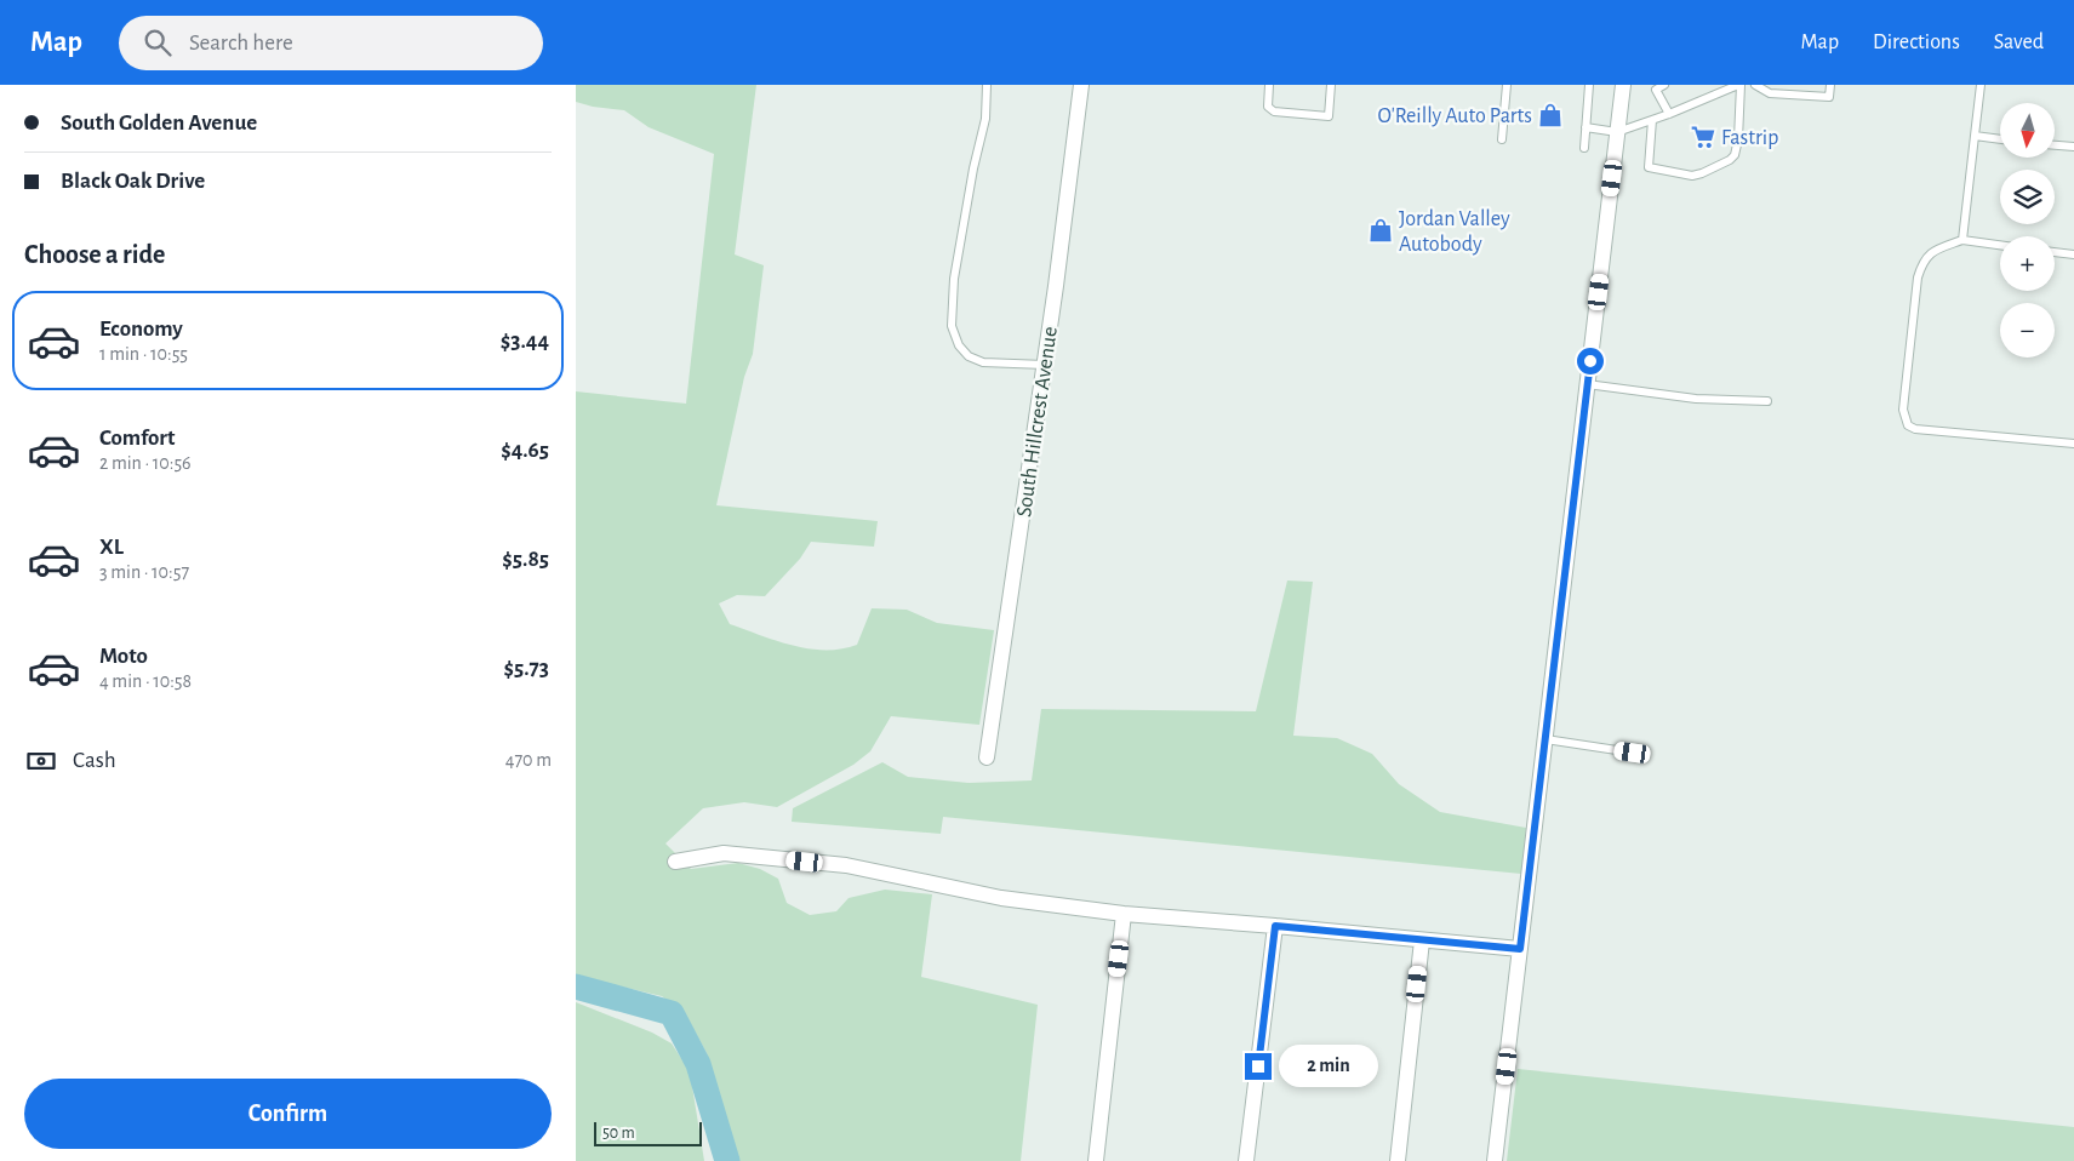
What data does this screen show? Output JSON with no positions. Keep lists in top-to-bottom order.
{
  "streets": {
    "street": ["South Hillcrest Avenue"]
  },
  "places": {
    "shop": ["O'Reilly Auto Parts", "Jordan Valley Autobody"],
    "supermarket": ["Fastrip"]
  },
  "scale_bar": "50 m",
  "north": "bottom",
  "page": {
    "header": "Map",
    "search": "Search here",
    "nav": ["Map", "Directions", "Saved"],
    "banner": ["South Golden Avenue", "Black Oak Drive"],
    "map_buttons": ["+", "−"],
    "heading": "Choose a ride",
    "list": [
      {
        "name": "Economy",
        "note": "1 min · 10:55",
        "value": "$3.44"
      },
      {
        "name": "Comfort",
        "note": "2 min · 10:56",
        "value": "$4.65"
      },
      {
        "name": "XL",
        "note": "3 min · 10:57",
        "value": "$5.85"
      },
      {
        "name": "Moto",
        "note": "4 min · 10:58",
        "value": "$5.73"
      }
    ],
    "pay": ["Cash", "470 m"],
    "bubble": "2 min",
    "buttons": "Confirm",
    "scale": "50 m"
  }
}
